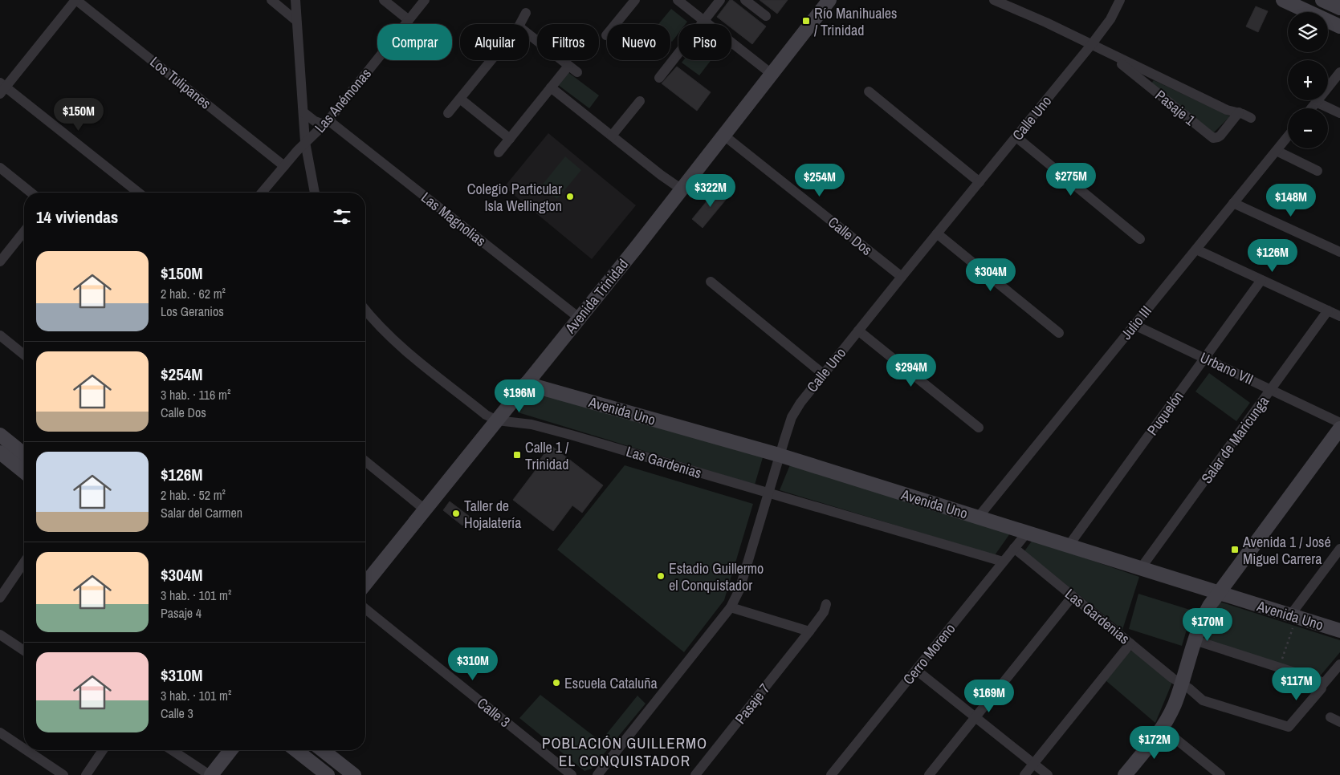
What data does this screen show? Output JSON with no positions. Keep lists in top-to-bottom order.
{
  "streets": {
    "street": [
      "Los Tulipanes",
      "Las Anémonas",
      "Pasaje 1",
      "Calle Uno",
      "Las Magnolias",
      "Calle Dos",
      "Avenida Trinidad",
      "Julio III",
      "Urbano VII",
      "Avenida Uno",
      "Puquelón",
      "Salar de Maricunga",
      "Las Gardenias",
      "Cerro Moreno",
      "Pasaje 7",
      "Calle 3"
    ]
  },
  "crossings": [
    ["Los Tulipanes", "Las Anémonas"],
    ["Las Anémonas", "Las Magnolias"],
    ["Pasaje 1", "Calle Uno"],
    ["Calle Uno", "Calle Dos"],
    ["Calle Uno", "Avenida Uno"],
    ["Calle Uno", "Las Gardenias"],
    ["Las Magnolias", "Avenida Trinidad"],
    ["Calle Dos", "Avenida Trinidad"],
    ["Avenida Trinidad", "Avenida Uno"],
    ["Avenida Trinidad", "Las Gardenias"],
    ["Julio III", "Urbano VII"],
    ["Julio III", "Avenida Uno"],
    ["Urbano VII", "Puquelón"],
    ["Urbano VII", "Salar de Maricunga"],
    ["Avenida Uno", "Puquelón"],
    ["Avenida Uno", "Salar de Maricunga"],
    ["Avenida Uno", "Cerro Moreno"],
    ["Las Gardenias", "Cerro Moreno"]
  ],
  "districts": ["POBLACIÓN GUILLERMO EL CONQUISTADOR"],
  "places": {
    "transit": ["Río Manihuales / Trinidad", "Calle 1 / Trinidad", "Avenida 1 / José Miguel Carrera"],
    "other": [
      "Colegio Particular Isla Wellington",
      "Taller de Hojalatería",
      "Estadio Guillermo el Conquistador",
      "Escuela Cataluña"
    ]
  },
  "page": {
    "map_buttons": ["+", "−"],
    "chip": [
      "Comprar",
      "Alquilar",
      "Filtros",
      "Nuevo",
      "Piso"
    ],
    "price": [
      "$150M",
      "$275M",
      "$254M",
      "$322M",
      "$148M",
      "$126M",
      "$304M",
      "$294M",
      "$196M",
      "$170M",
      "$310M",
      "$117M",
      "$169M",
      "$172M"
    ],
    "heading": "14 viviendas",
    "list": [
      {
        "name": "$150M",
        "note": "2 hab. · 62 m² · Los Geranios"
      },
      {
        "name": "$254M",
        "note": "3 hab. · 116 m² · Calle Dos"
      },
      {
        "name": "$126M",
        "note": "2 hab. · 52 m² · Salar del Carmen"
      },
      {
        "name": "$304M",
        "note": "3 hab. · 101 m² · Pasaje 4"
      },
      {
        "name": "$310M",
        "note": "3 hab. · 101 m² · Calle 3"
      }
    ]
  }
}
